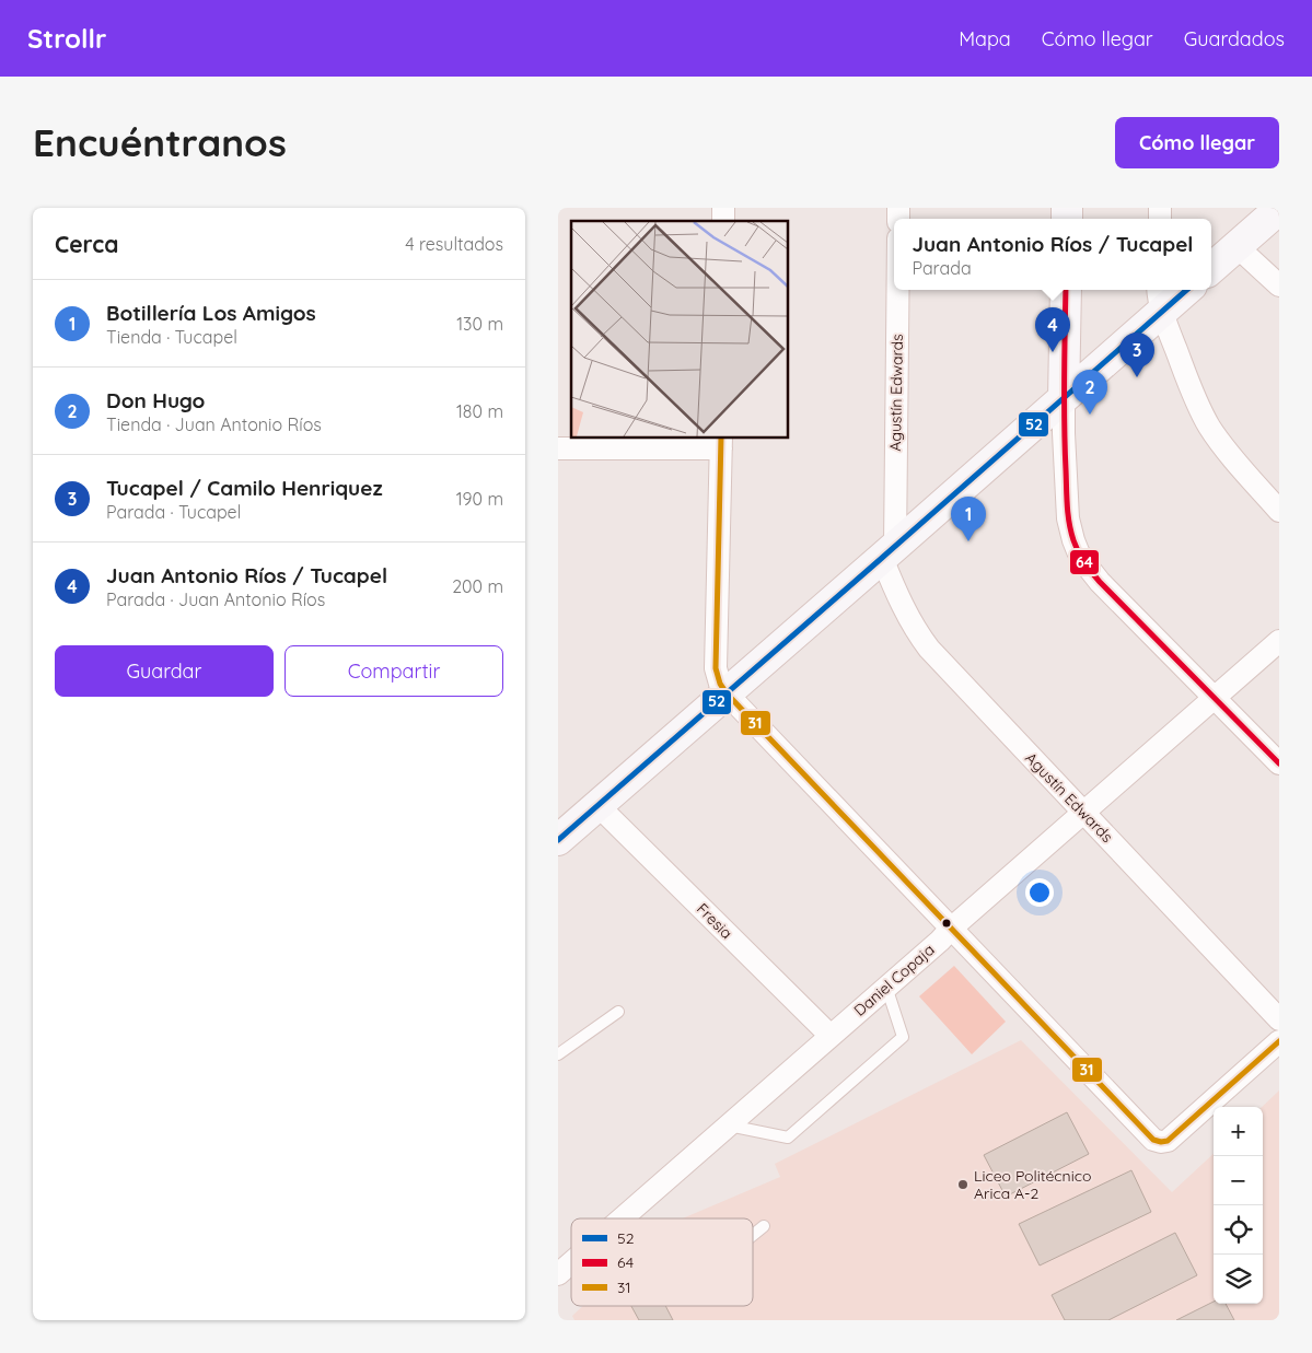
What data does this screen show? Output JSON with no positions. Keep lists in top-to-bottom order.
{
  "streets": {
    "street": ["Agustín Edwards", "Fresia", "Daniel Copaja"]
  },
  "crossings": [
    ["Agustín Edwards", "Daniel Copaja"],
    ["Fresia", "Daniel Copaja"]
  ],
  "places": ["Liceo Politécnico Arica A-2"],
  "lines": ["transit line 52", "transit line 64", "transit line 31"],
  "legend": ["52", "64", "31"],
  "page": {
    "header": "Strollr",
    "nav": ["Mapa", "Cómo llegar", "Guardados"],
    "buttons": [
      "Cómo llegar",
      ["Guardar", "Compartir"]
    ],
    "title": "Encuéntranos",
    "heading": ["Cerca", "4 resultados"],
    "popup": ["Juan Antonio Ríos / Tucapel", "Parada"],
    "list": [
      {
        "mark": "1",
        "name": "Botillería Los Amigos",
        "note": "Tienda · Tucapel",
        "value": "130 m"
      },
      {
        "mark": "2",
        "name": "Don Hugo",
        "note": "Tienda · Juan Antonio Ríos",
        "value": "180 m"
      },
      {
        "mark": "3",
        "name": "Tucapel / Camilo Henriquez",
        "note": "Parada · Tucapel",
        "value": "190 m"
      },
      {
        "mark": "4",
        "name": "Juan Antonio Ríos / Tucapel",
        "note": "Parada · Juan Antonio Ríos",
        "value": "200 m"
      }
    ],
    "pins": [
      "4",
      "3",
      "2",
      "1"
    ],
    "map_buttons": ["+", "−"]
  }
}
